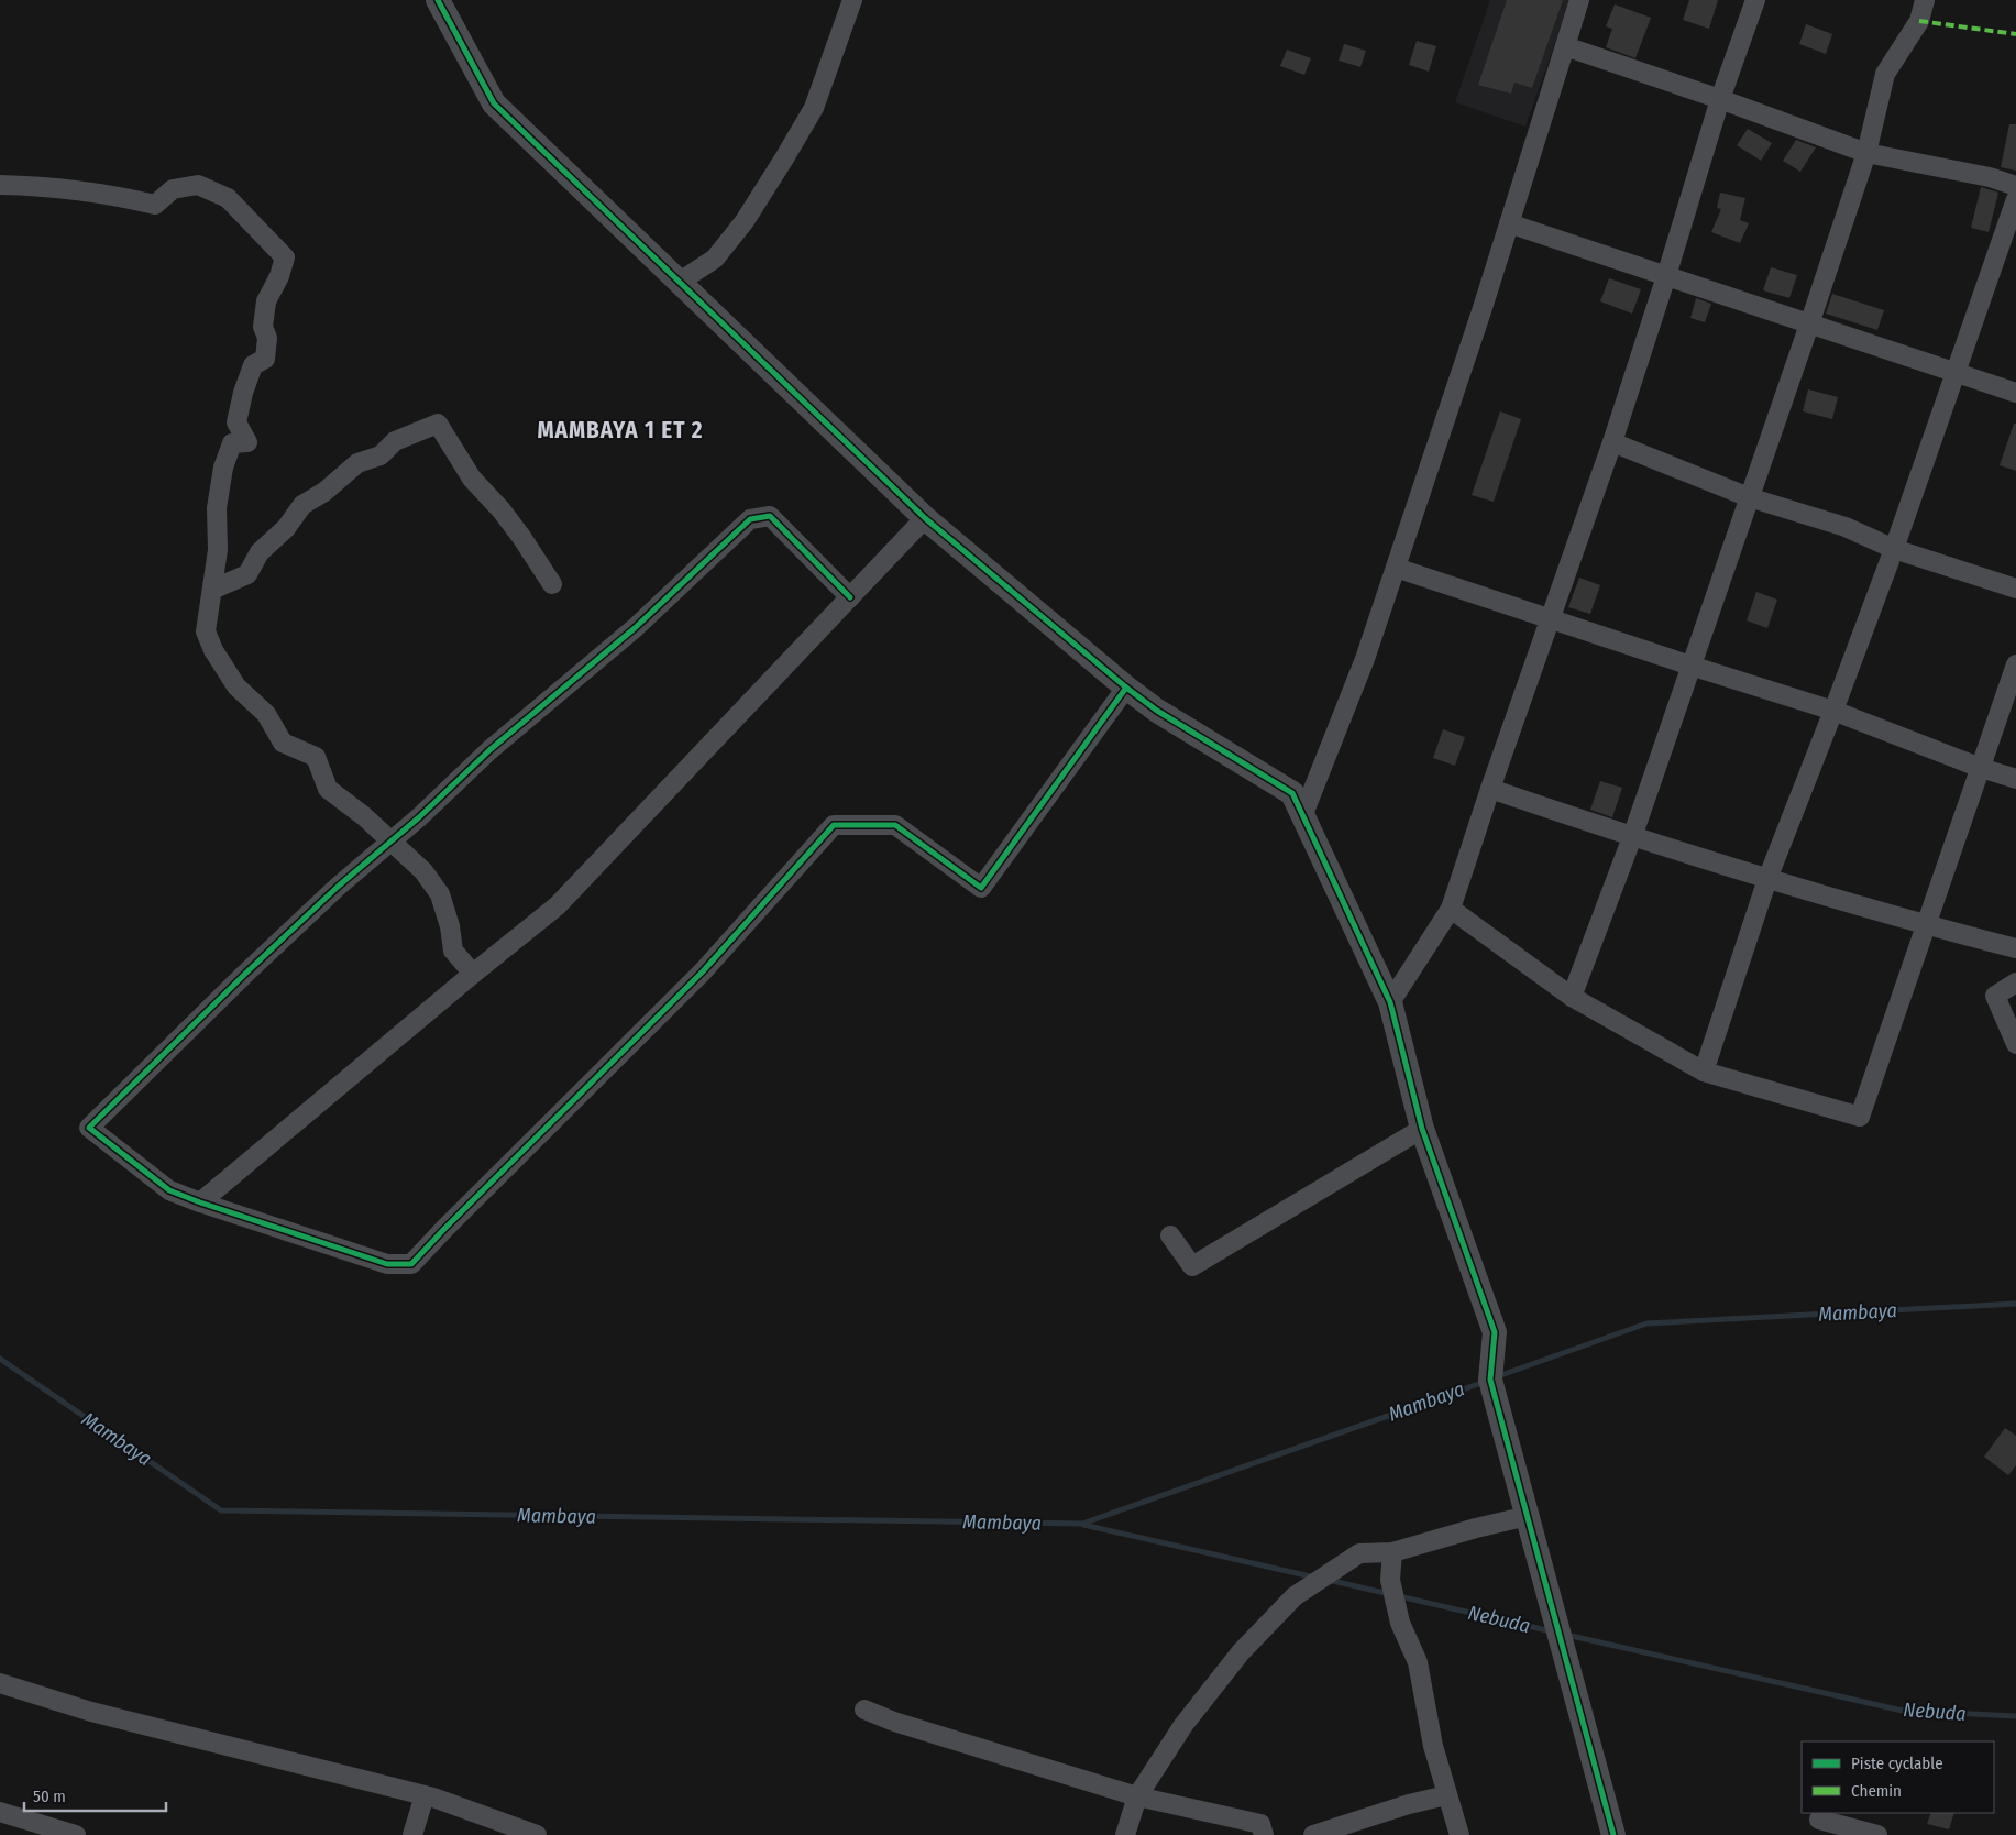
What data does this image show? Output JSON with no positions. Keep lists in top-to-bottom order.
{
  "districts": ["MAMBAYA 1 ET 2"],
  "water": ["Mambaya", "Nebuda"],
  "legend": ["Piste cyclable", "Chemin"],
  "scale_bar": "50 m"
}
